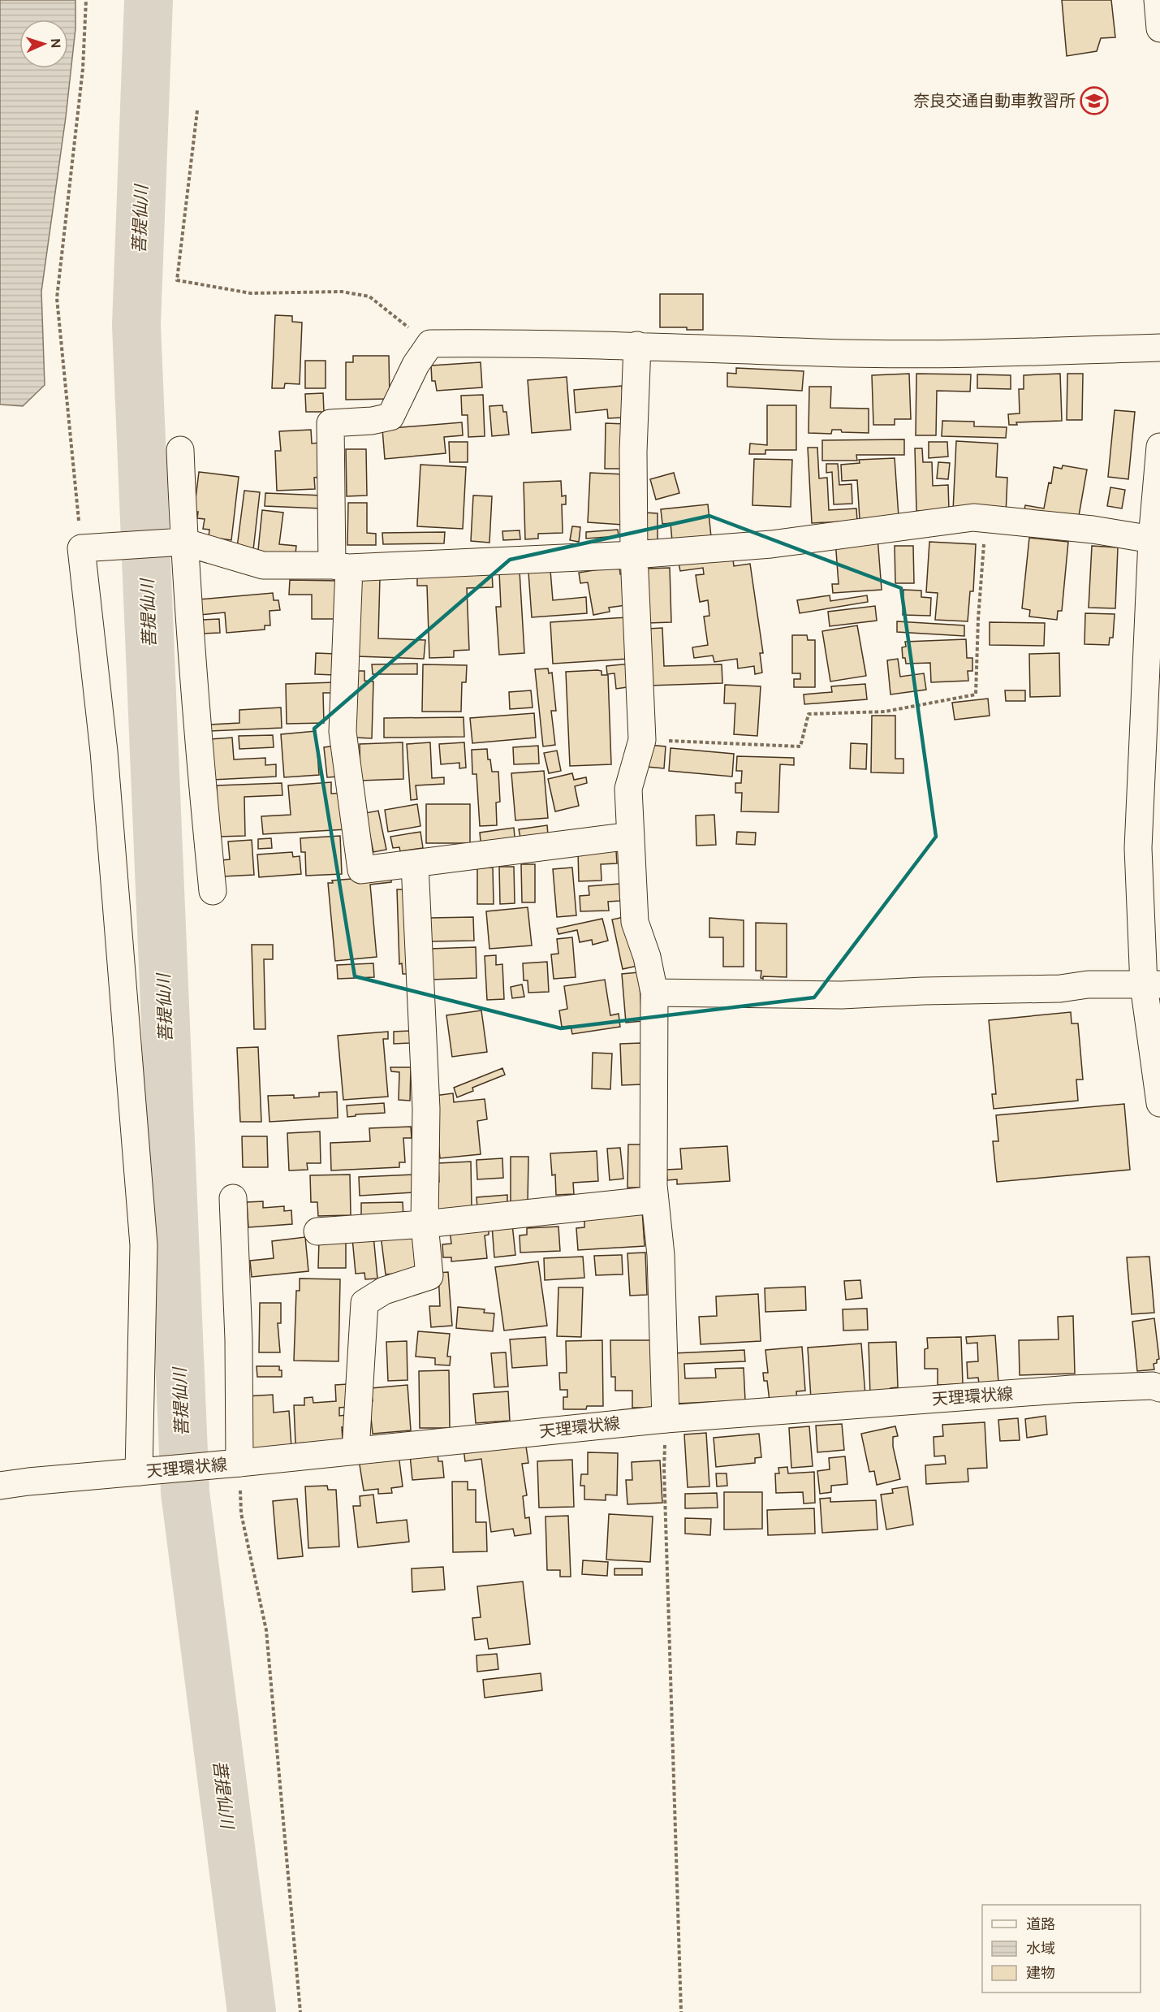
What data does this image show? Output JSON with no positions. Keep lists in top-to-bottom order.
{
  "streets": {
    "street": ["天理環状線"]
  },
  "water": ["菩提仙川"],
  "places": {
    "school or university": ["奈良交通自動車教習所"]
  },
  "legend": ["道路", "水域", "建物"],
  "north": "right"
}
